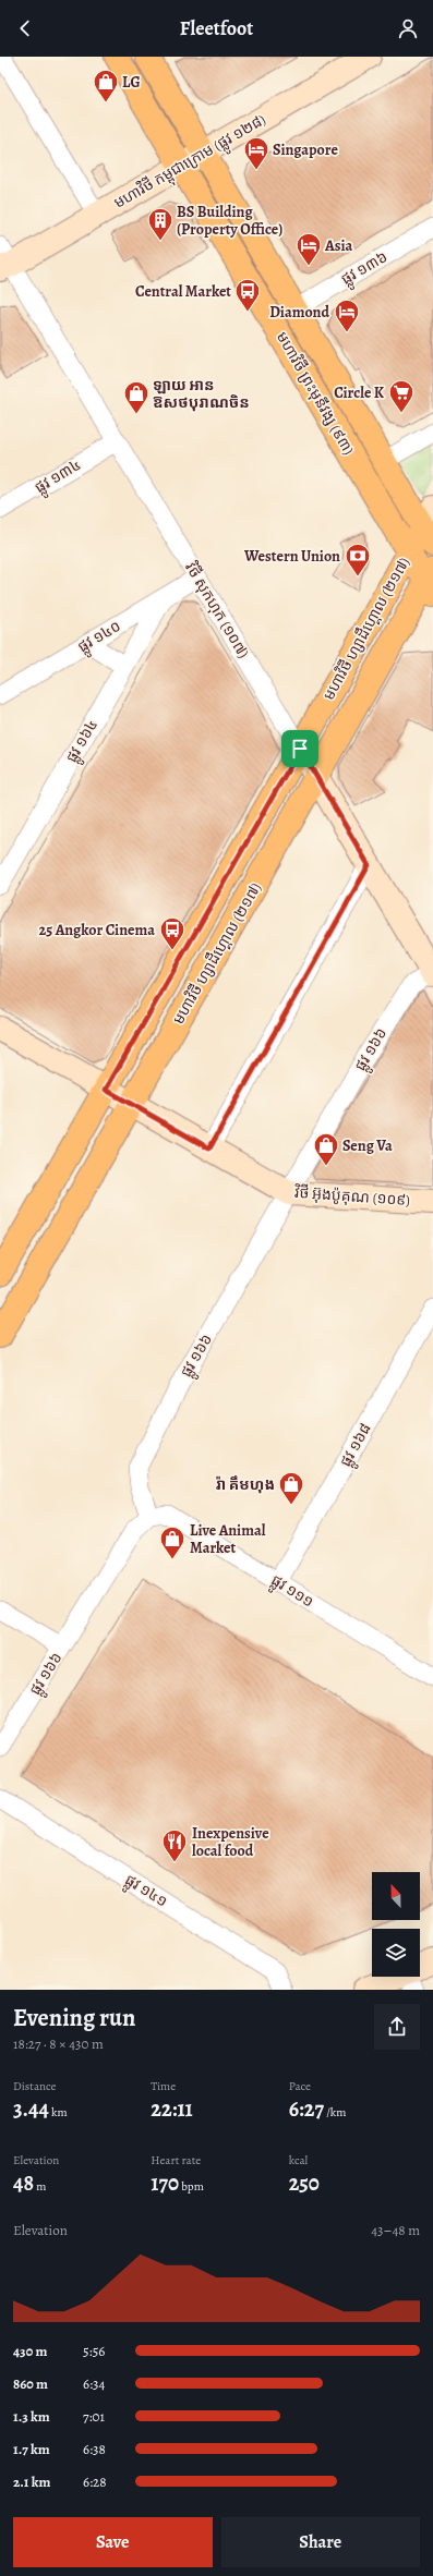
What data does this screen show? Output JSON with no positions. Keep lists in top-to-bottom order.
{
  "streets": {
    "main road": ["មហាវិថី ព្រះមុនីវង្ស (៩៣)", "មហាវិថី ហ្សាដឹហ្គោល (២១៧)"],
    "street": [
      "មហាវិថី កម្ពុជាក្រោម (ផ្លូវ ១២៨)",
      "ផ្លូវ ១៣៦",
      "ផ្លូវ ១៣៤",
      "វិថី សុកហុក (១០៧)",
      "ផ្លូវ ១៤០",
      "ផ្លូវ ១៦៤",
      "ផ្លូវ ១៦៦",
      "វិថី អ៊ុងប៉ូគុណ (១០៩)",
      "ផ្លូវ ១៦៨",
      "ផ្លូវ ១១១",
      "ផ្លូវ ១៤១"
    ]
  },
  "crossings": [
    ["មហាវិថី កម្ពុជាក្រោម (ផ្លូវ ១២៨)", "មហាវិថី ព្រះមុនីវង្ស (៩៣)"],
    ["មហាវិថី កម្ពុជាក្រោម (ផ្លូវ ១២៨)", "វិថី សុកហុក (១០៧)"],
    ["ផ្លូវ ១៣៦", "មហាវិថី ព្រះមុនីវង្ស (៩៣)"],
    ["មហាវិថី ព្រះមុនីវង្ស (៩៣)", "មហាវិថី ហ្សាដឹហ្គោល (២១៧)"],
    ["ផ្លូវ ១៣៤", "វិថី សុកហុក (១០៧)"],
    ["វិថី សុកហុក (១០៧)", "មហាវិថី ហ្សាដឹហ្គោល (២១៧)"],
    ["វិថី សុកហុក (១០៧)", "ផ្លូវ ១៤០"],
    ["វិថី សុកហុក (១០៧)", "ផ្លូវ ១៦៦"],
    ["មហាវិថី ហ្សាដឹហ្គោល (២១៧)", "វិថី អ៊ុងប៉ូគុណ (១០៩)"],
    ["ផ្លូវ ១៤០", "ផ្លូវ ១៦៤"],
    ["ផ្លូវ ១៦៦", "វិថី អ៊ុងប៉ូគុណ (១០៩)"],
    ["ផ្លូវ ១៦៦", "ផ្លូវ ១១១"],
    ["ផ្លូវ ១៦៨", "ផ្លូវ ១១១"]
  ],
  "places": {
    "shop": [
      "LG",
      "ឡាយ អាន ឱសថបុរាណចិន",
      "Seng Va",
      "រ៉ា គឹមហុង",
      "Live Animal Market"
    ],
    "hotel": ["Singapore", "Asia", "Diamond"],
    "building": ["BS Building (Property Office)"],
    "bus stop": ["Central Market", "25 Angkor Cinema"],
    "supermarket": ["Circle K"],
    "bank": ["Western Union"],
    "restaurant": ["Inexpensive local food"]
  },
  "north": "top",
  "page": {
    "header": "Fleetfoot",
    "heading": ["Evening run", "18:27 · 8 × 430 m"],
    "stats": [
      ["Distance", "3.44 km"],
      ["Time", "22:11"],
      ["Pace", "6:27 /km"],
      ["Elevation", "48 m"],
      ["Heart rate", "170 bpm"],
      ["kcal", "250"]
    ],
    "chart": ["Elevation", "43–48 m"],
    "list": [
      {
        "name": "430 m",
        "note": "5:56"
      },
      {
        "name": "860 m",
        "note": "6:34"
      },
      {
        "name": "1.3 km",
        "note": "7:01"
      },
      {
        "name": "1.7 km",
        "note": "6:38"
      },
      {
        "name": "2.1 km",
        "note": "6:28"
      }
    ],
    "buttons": ["Save", "Share"]
  }
}
